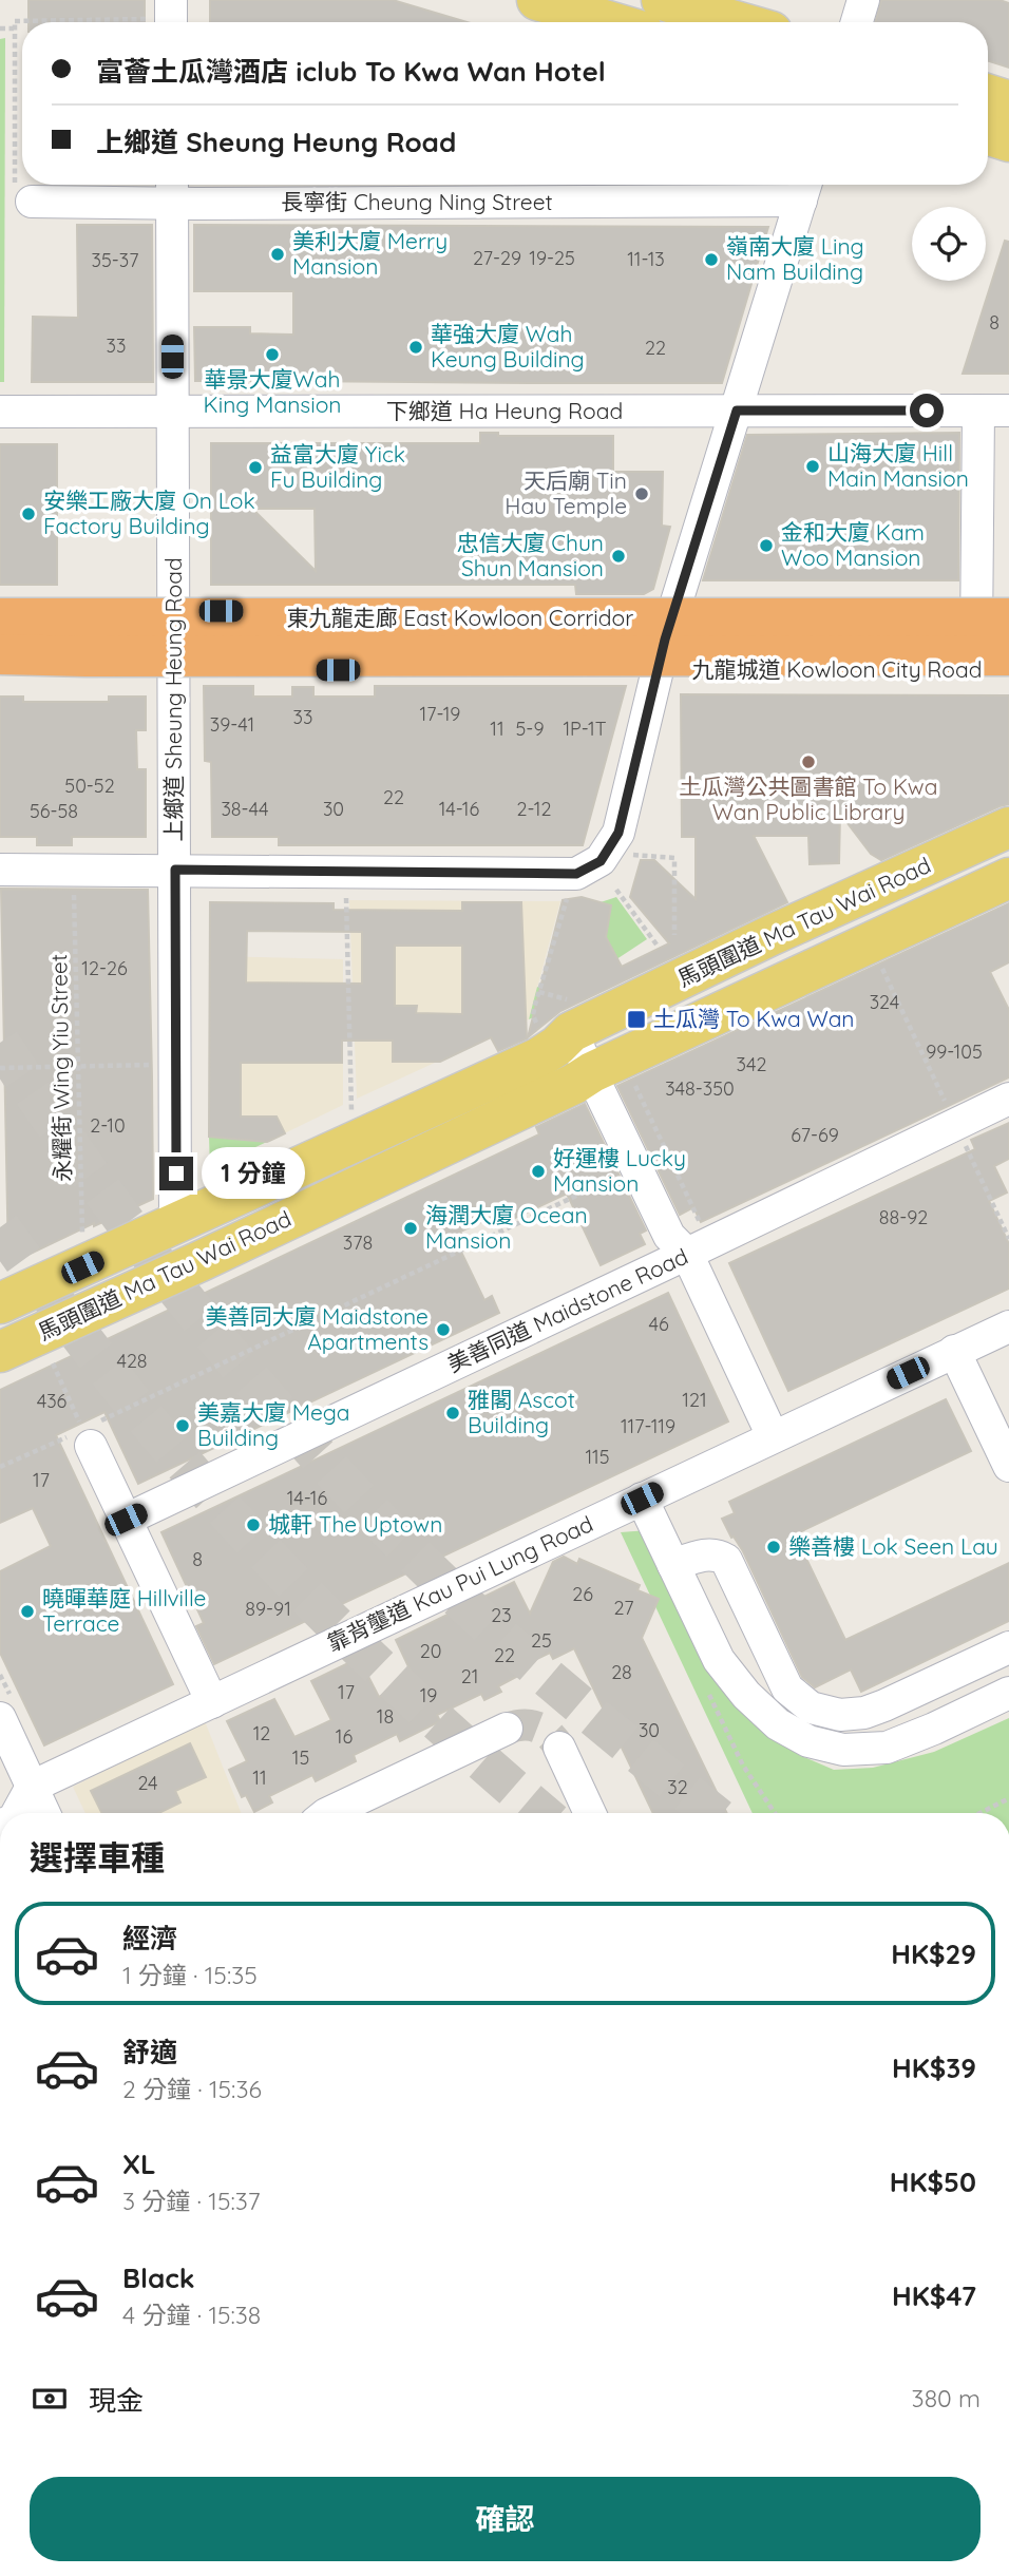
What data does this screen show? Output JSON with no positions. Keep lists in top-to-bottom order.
{
  "streets": {
    "highway": ["東九龍走廊 East Kowloon Corridor"],
    "main road": ["馬頭圍道 Ma Tau Wai Road"],
    "street": [
      "長寧街 Cheung Ning Street",
      "下鄉道 Ha Heung Road",
      "九龍城道 Kowloon City Road",
      "上鄉道 Sheung Heung Road",
      "美善同道 Maidstone Road",
      "靠背壟道 Kau Pui Lung Road"
    ],
    "path": ["永耀街 Wing Yiu Street"]
  },
  "crossings": [
    ["長寧街 Cheung Ning Street", "上鄉道 Sheung Heung Road"],
    ["下鄉道 Ha Heung Road", "上鄉道 Sheung Heung Road"],
    ["東九龍走廊 East Kowloon Corridor", "九龍城道 Kowloon City Road"],
    ["九龍城道 Kowloon City Road", "上鄉道 Sheung Heung Road"],
    ["上鄉道 Sheung Heung Road", "馬頭圍道 Ma Tau Wai Road"]
  ],
  "places": {
    "other": [
      "美利大廈 Merry Mansion",
      "嶺南大廈 Ling Nam Building",
      "華強大廈 Wah Keung Building",
      "華景大廈Wah King Mansion",
      "山海大廈 Hill Main Mansion",
      "益富大廈 Yick Fu Building",
      "天后廟 Tin Hau Temple",
      "安樂工廠大廈 On Lok Factory Building",
      "金和大廈 Kam Woo Mansion",
      "忠信大廈 Chun Shun Mansion",
      "土瓜灣公共圖書館 To Kwa Wan Public Library",
      "好運樓 Lucky Mansion",
      "海潤大廈 Ocean Mansion",
      "美善同大廈 Maidstone Apartments",
      "雅閣 Ascot Building",
      "美嘉大廈 Mega Building",
      "城軒 The Uptown",
      "樂善樓 Lok Seen Lau",
      "曉暉華庭 Hillville Terrace"
    ],
    "transit": ["土瓜灣 To Kwa Wan"]
  },
  "house_numbers": [
    "27-29",
    "19-25",
    "11-13",
    "35-37",
    "8",
    "33",
    "22",
    "17-19",
    "33",
    "39-41",
    "11",
    "5-9",
    "1P-1T",
    "50-52",
    "22",
    "38-44",
    "30",
    "14-16",
    "2-12",
    "56-58",
    "12-26",
    "324",
    "99-105",
    "342",
    "348-350",
    "2-10",
    "67-69",
    "88-92",
    "378",
    "46",
    "428",
    "121",
    "436",
    "117-119",
    "115",
    "17",
    "14-16",
    "8",
    "26",
    "27",
    "89-91",
    "23",
    "25",
    "20",
    "22",
    "28",
    "21",
    "17",
    "19",
    "18",
    "30",
    "12",
    "16",
    "15",
    "11",
    "24",
    "32"
  ],
  "page": {
    "banner": ["富薈土瓜灣酒店 iclub To Kwa Wan Hotel", "上鄉道 Sheung Heung Road"],
    "bubble": "1 分鐘",
    "heading": "選擇車種",
    "list": [
      {
        "name": "經濟",
        "note": "1 分鐘 · 15:35",
        "value": "HK$29"
      },
      {
        "name": "舒適",
        "note": "2 分鐘 · 15:36",
        "value": "HK$39"
      },
      {
        "name": "XL",
        "note": "3 分鐘 · 15:37",
        "value": "HK$50"
      },
      {
        "name": "Black",
        "note": "4 分鐘 · 15:38",
        "value": "HK$47"
      }
    ],
    "pay": ["現金", "380 m"],
    "buttons": "確認"
  }
}
